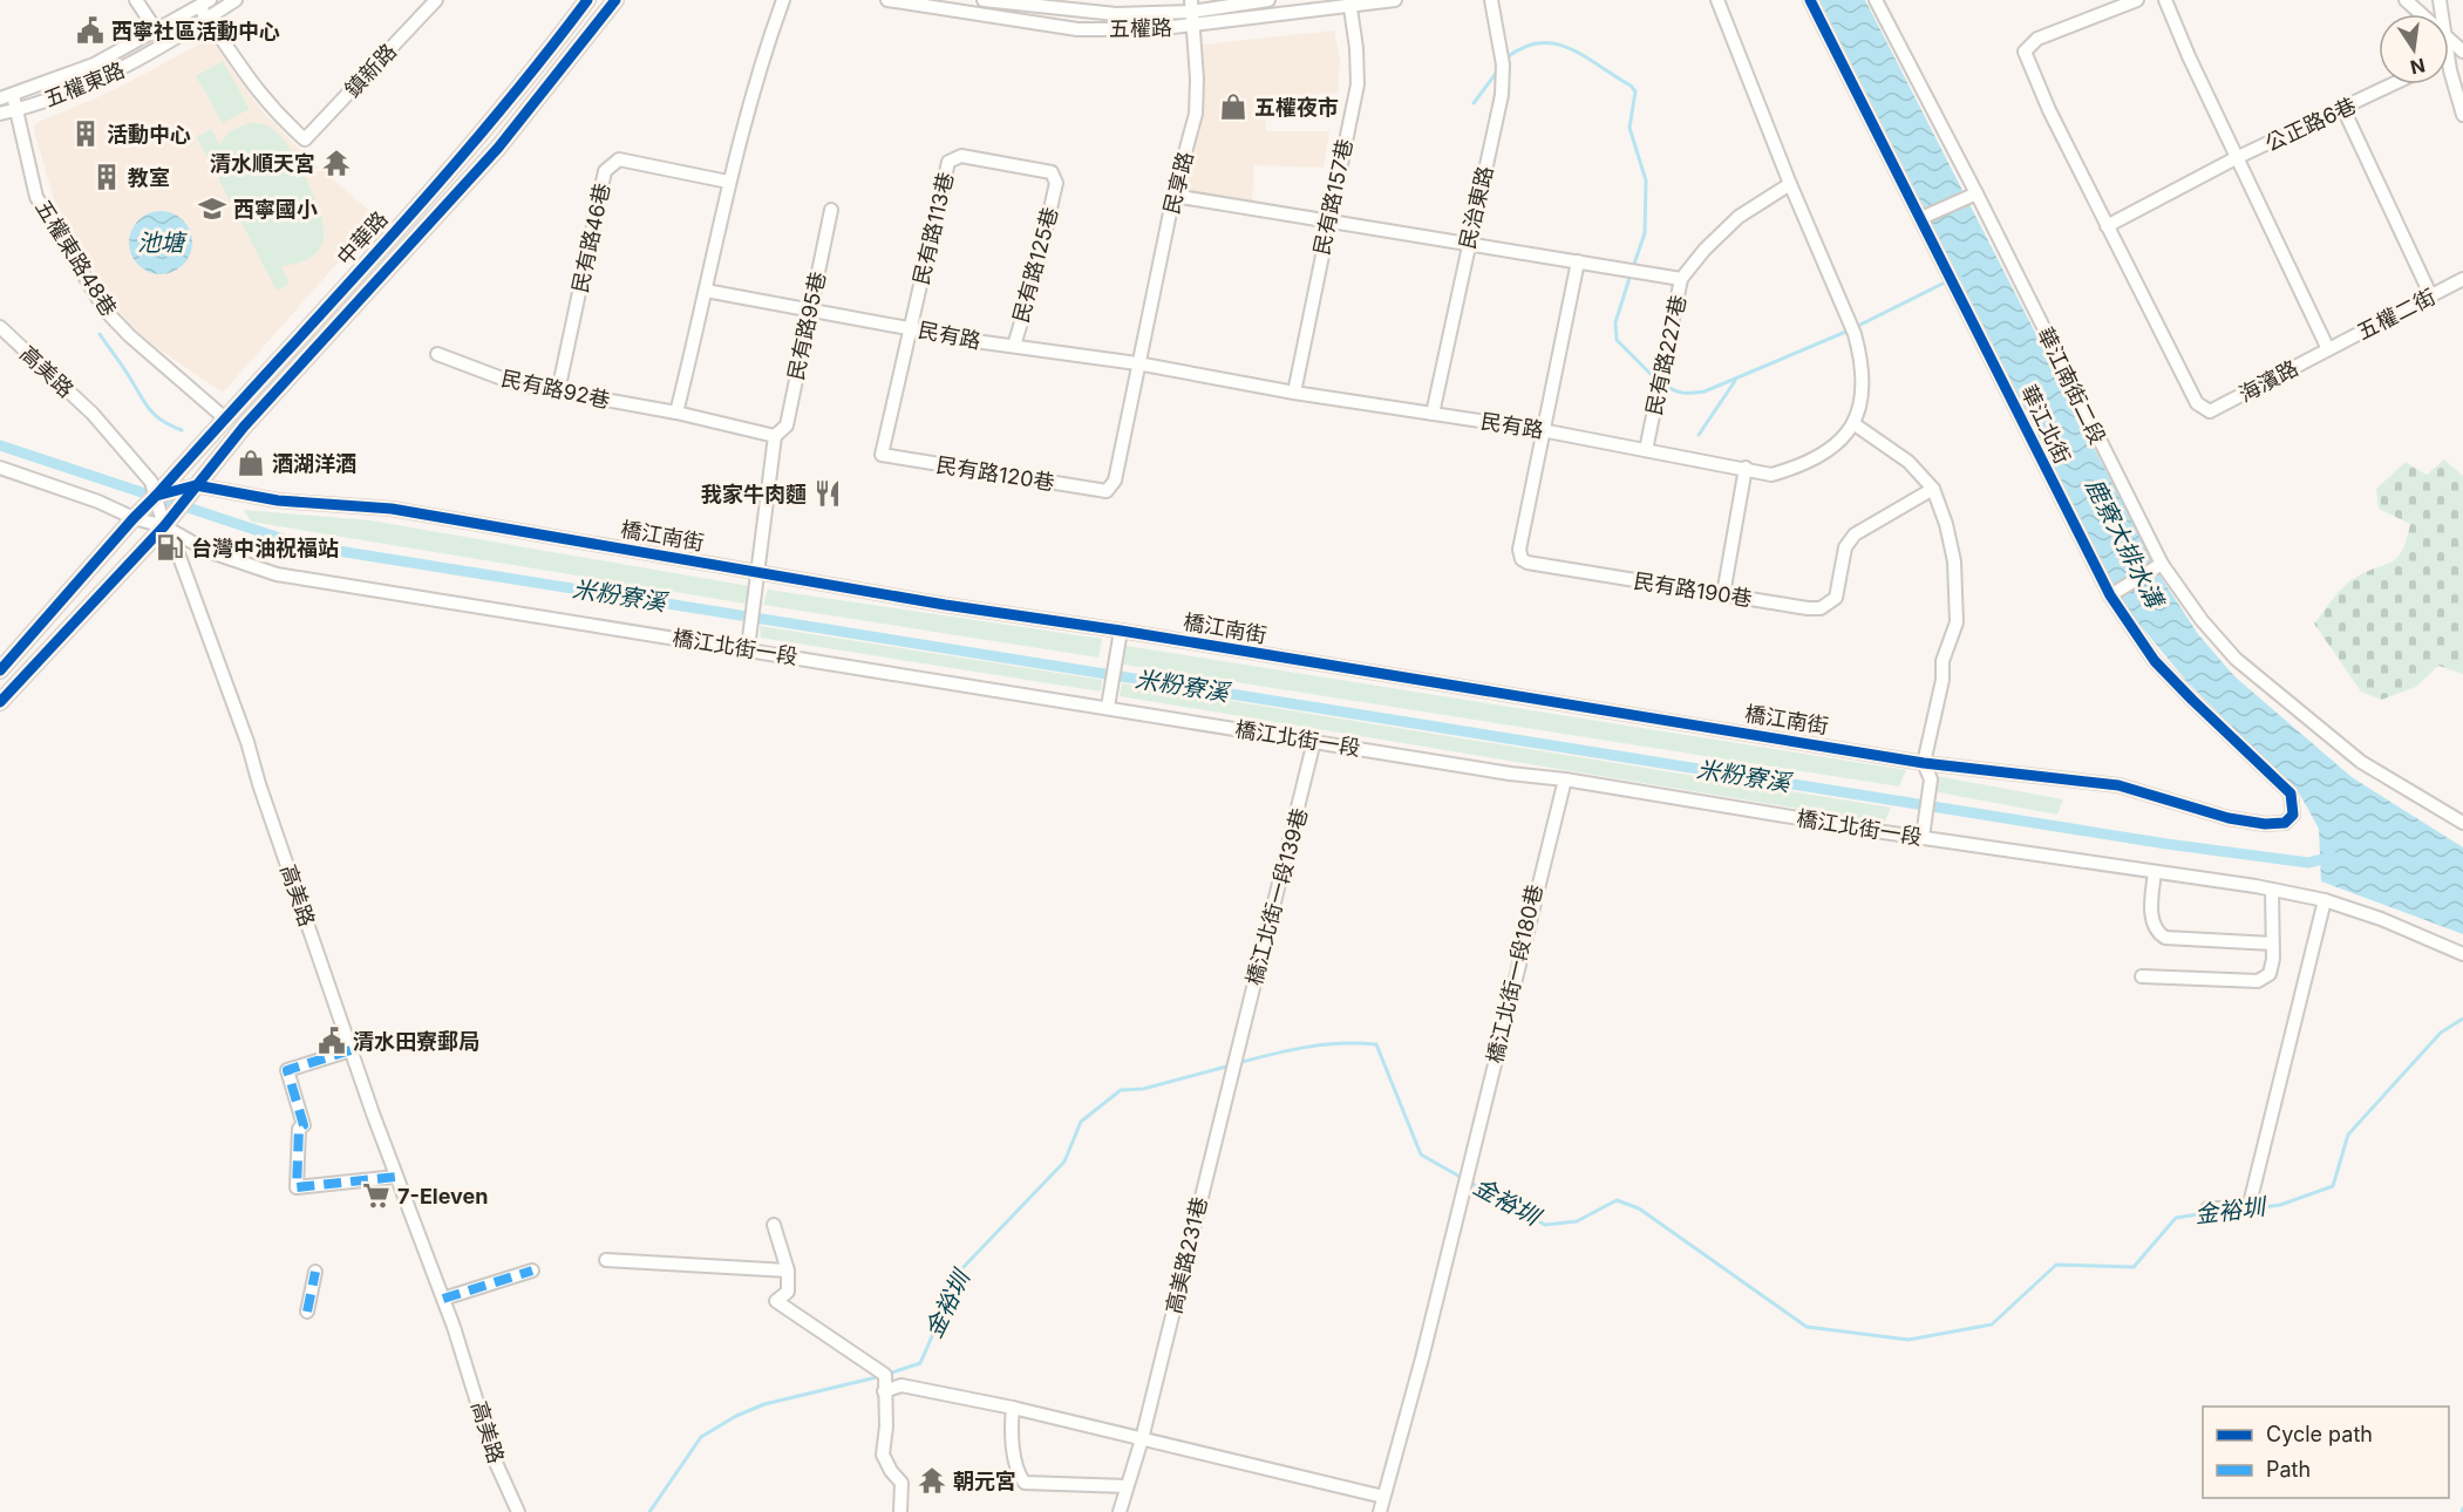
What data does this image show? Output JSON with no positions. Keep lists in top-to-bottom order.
{
  "streets": {
    "main road": ["中華路"],
    "street": [
      "五權路",
      "鎮新路",
      "五權東路",
      "公正路6巷",
      "民享路",
      "民有路157巷",
      "民治東路",
      "民有路113巷",
      "民有路46巷",
      "五權東路48巷",
      "民有路125巷",
      "五權二街",
      "民有路95巷",
      "民有路",
      "民有路227巷",
      "高美路",
      "海濱路",
      "華江南街二段",
      "民有路92巷",
      "華江北街",
      "民有路120巷",
      "橋江南街",
      "民有路190巷",
      "橋江北街一段",
      "橋江北街一段139巷",
      "橋江北街一段180巷",
      "高美路231巷"
    ]
  },
  "crossings": [
    ["五權路", "民享路"],
    ["五權路", "民有路157巷"],
    ["鎮新路", "五權東路"],
    ["五權東路", "五權東路48巷"],
    ["民享路", "民有路"],
    ["民享路", "民有路120巷"],
    ["民有路157巷", "民有路"],
    ["民治東路", "民有路"],
    ["民有路113巷", "民有路125巷"],
    ["民有路113巷", "民有路"],
    ["民有路113巷", "民有路120巷"],
    ["中華路", "五權東路48巷"],
    ["中華路", "高美路"],
    ["中華路", "橋江南街"],
    ["中華路", "橋江北街一段"],
    ["民有路46巷", "民有路92巷"],
    ["民有路125巷", "民有路"],
    ["五權二街", "海濱路"],
    ["民有路95巷", "民有路"],
    ["民有路95巷", "民有路92巷"],
    ["民有路", "民有路227巷"],
    ["民有路", "民有路120巷"],
    ["民有路", "民有路190巷"],
    ["高美路", "橋江南街"],
    ["高美路", "橋江北街一段"],
    ["華江北街", "橋江南街"],
    ["橋江北街一段", "橋江北街一段139巷"],
    ["橋江北街一段", "橋江北街一段180巷"],
    ["橋江北街一段139巷", "高美路231巷"]
  ],
  "water": [
    "池塘",
    "鹿寮大排水溝",
    "米粉寮溪",
    "金裕圳"
  ],
  "places": {
    "public building": ["西寧社區活動中心", "清水田寮郵局"],
    "shop": ["五權夜市", "酒湖洋酒"],
    "building": ["活動中心", "教室"],
    "temple": ["清水順天宮", "朝元宮"],
    "school or university": ["西寧國小"],
    "restaurant": ["我家牛肉麵"],
    "fuel station": ["台灣中油祝福站"],
    "supermarket": ["7-Eleven"]
  },
  "legend": ["Cycle path", "Path"],
  "north": "bottom"
}
